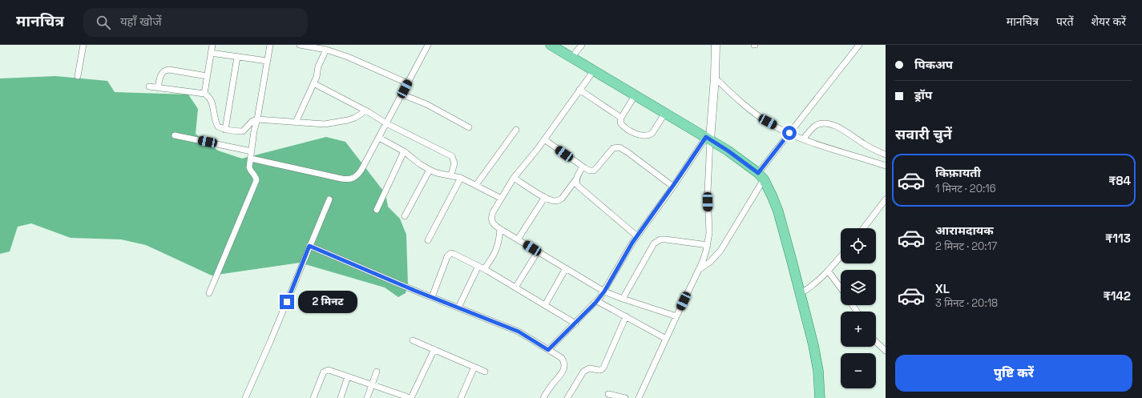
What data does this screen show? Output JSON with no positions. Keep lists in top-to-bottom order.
{
  "page": {
    "header": "मानचित्र",
    "search": "यहाँ खोजें",
    "nav": ["मानचित्र", "परतें", "शेयर करें"],
    "banner": ["पिकअप", "ड्रॉप"],
    "heading": "सवारी चुनें",
    "list": [
      {
        "name": "किफ़ायती",
        "note": "1 मिनट · 20:16",
        "value": "₹84"
      },
      {
        "name": "आरामदायक",
        "note": "2 मिनट · 20:17",
        "value": "₹113"
      },
      {
        "name": "XL",
        "note": "3 मिनट · 20:18",
        "value": "₹142"
      }
    ],
    "map_buttons": ["+", "−"],
    "bubble": "2 मिनट",
    "buttons": "पुष्टि करें"
  }
}
